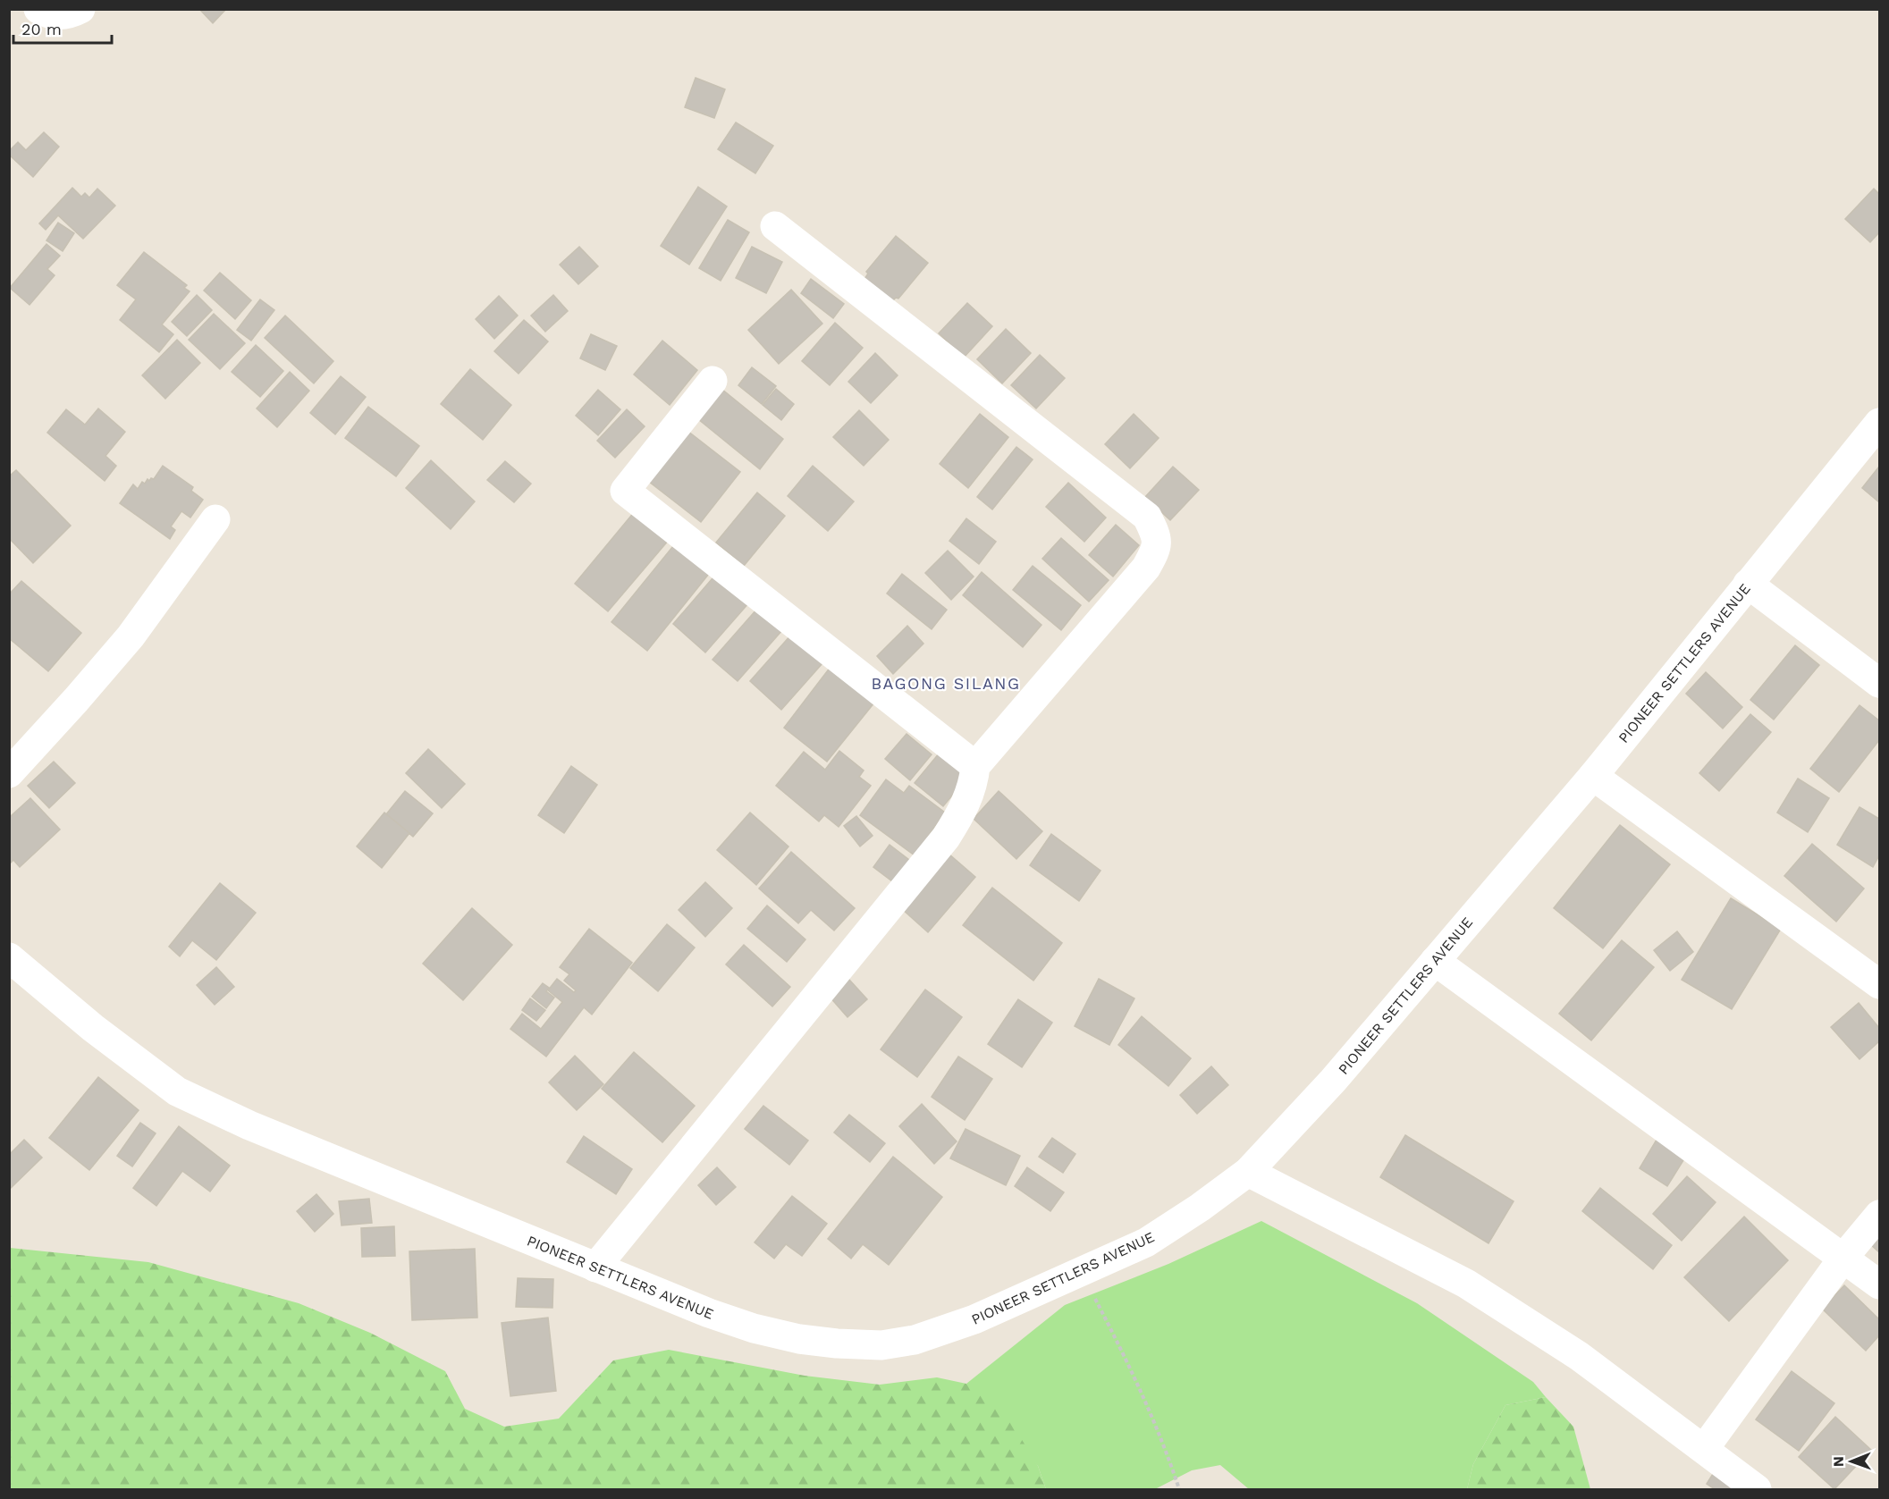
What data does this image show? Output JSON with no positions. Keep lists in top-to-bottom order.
{
  "streets": {
    "street": ["PIONEER SETTLERS AVENUE"]
  },
  "districts": ["BAGONG SILANG"],
  "scale_bar": "20 m",
  "north": "left"
}
